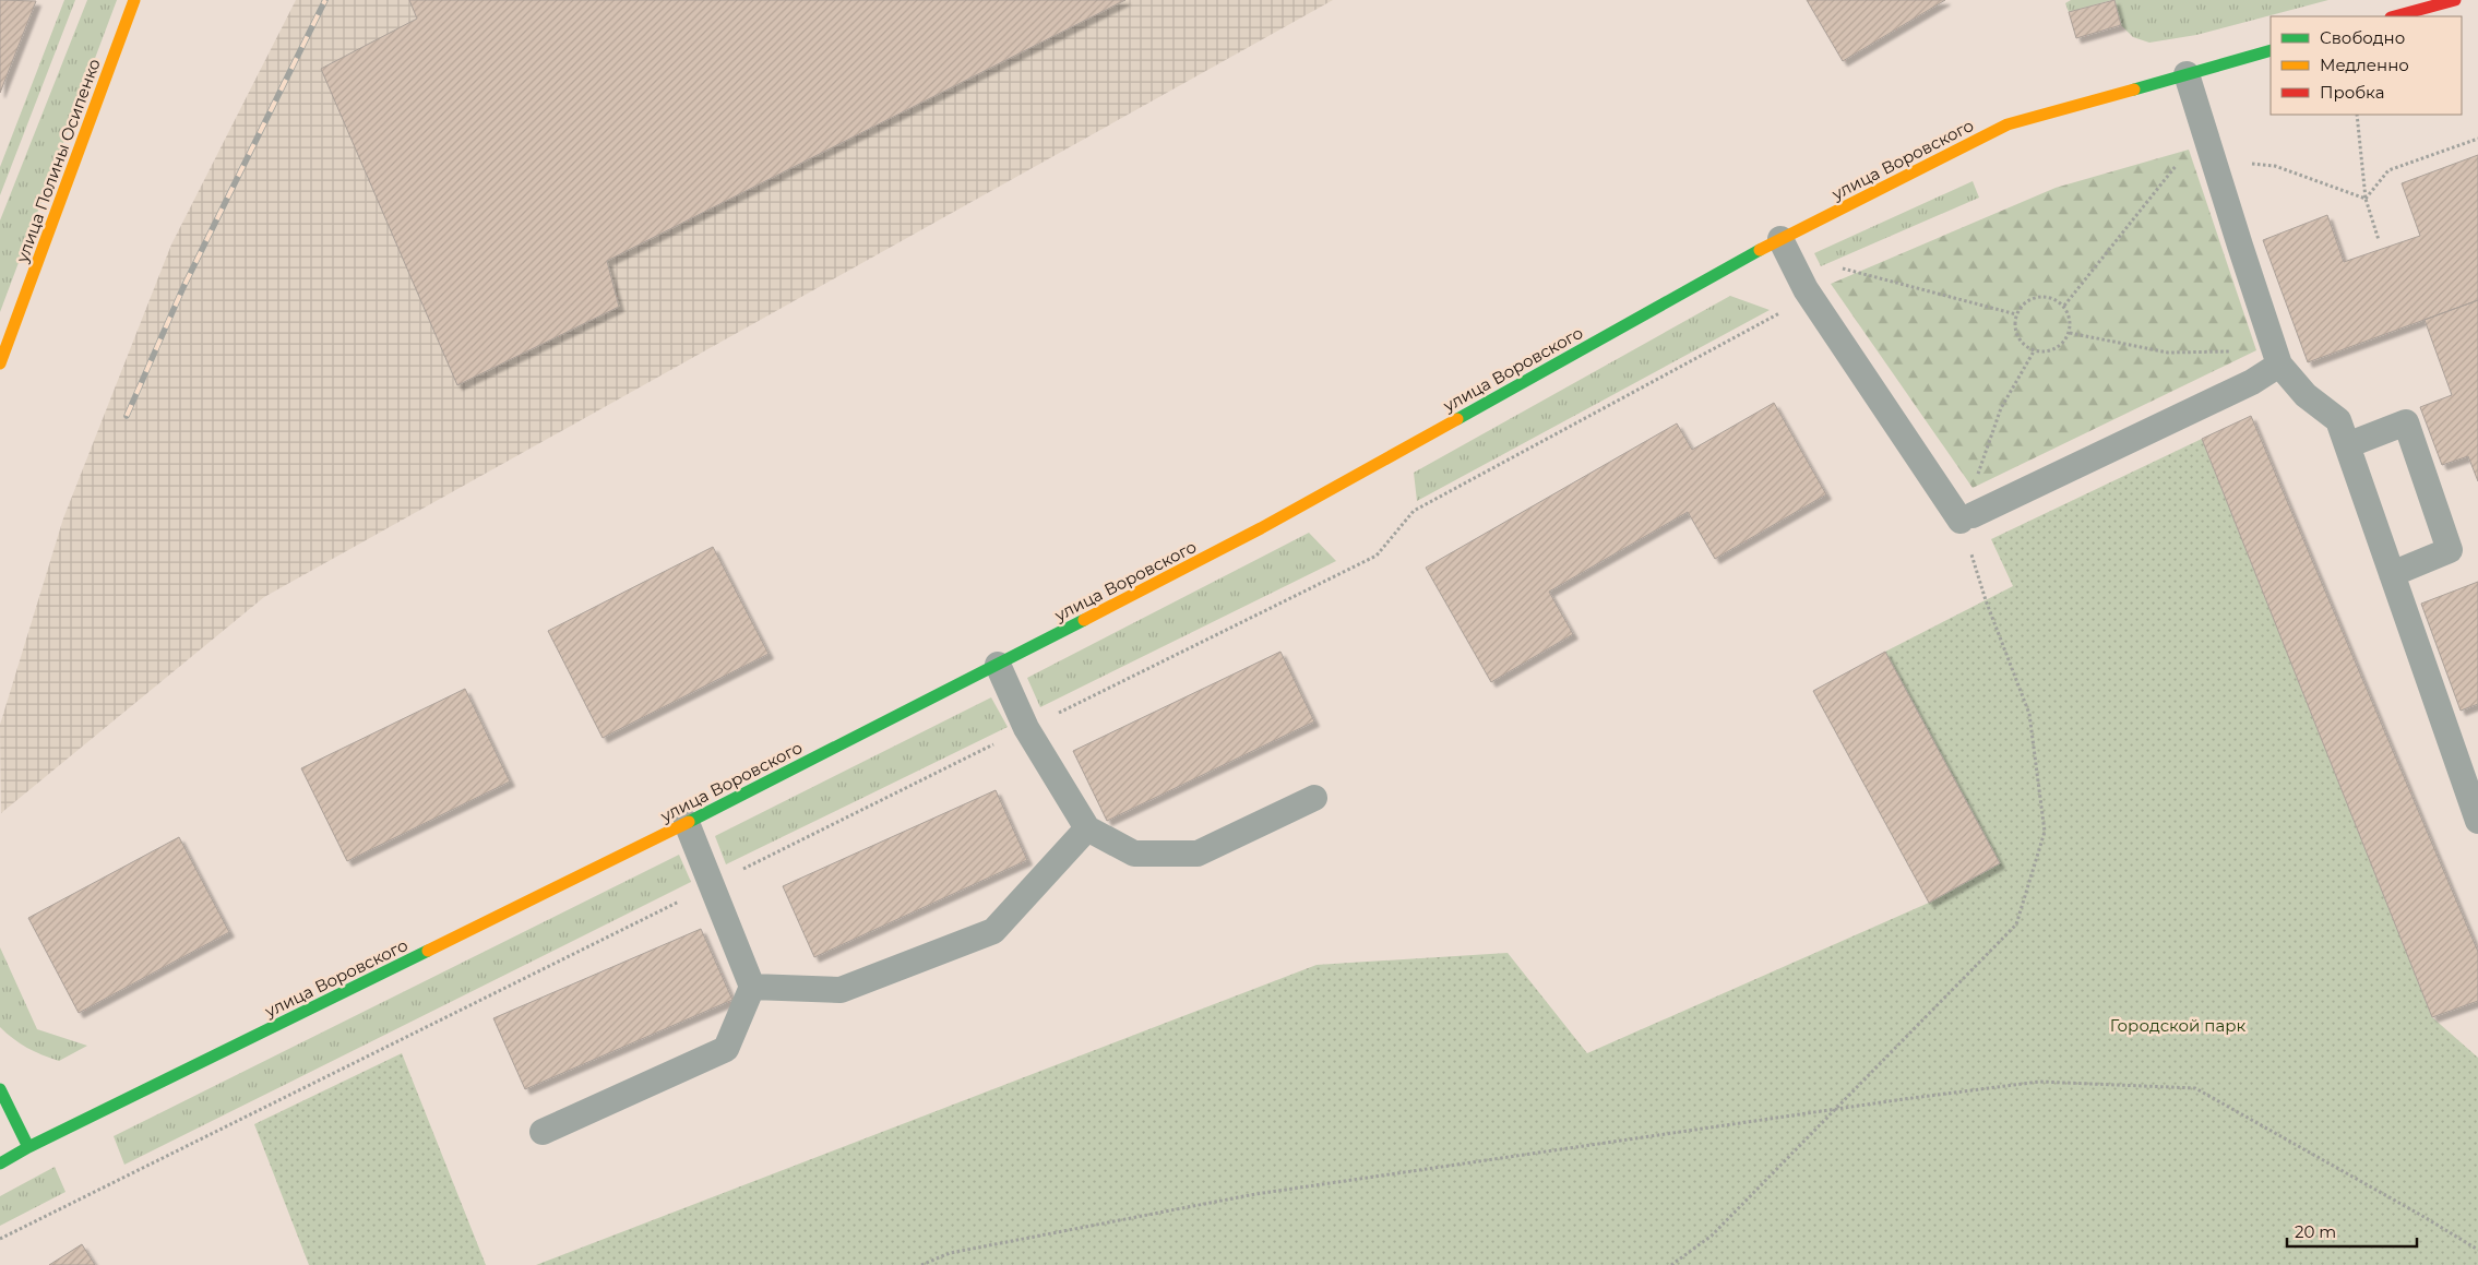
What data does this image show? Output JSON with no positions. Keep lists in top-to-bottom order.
{
  "streets": {
    "street": ["улица Воровского", "улица Полины Осипенко"]
  },
  "parks": ["Городской парк"],
  "legend": ["Свободно", "Медленно", "Пробка"],
  "scale_bar": "20 m"
}
